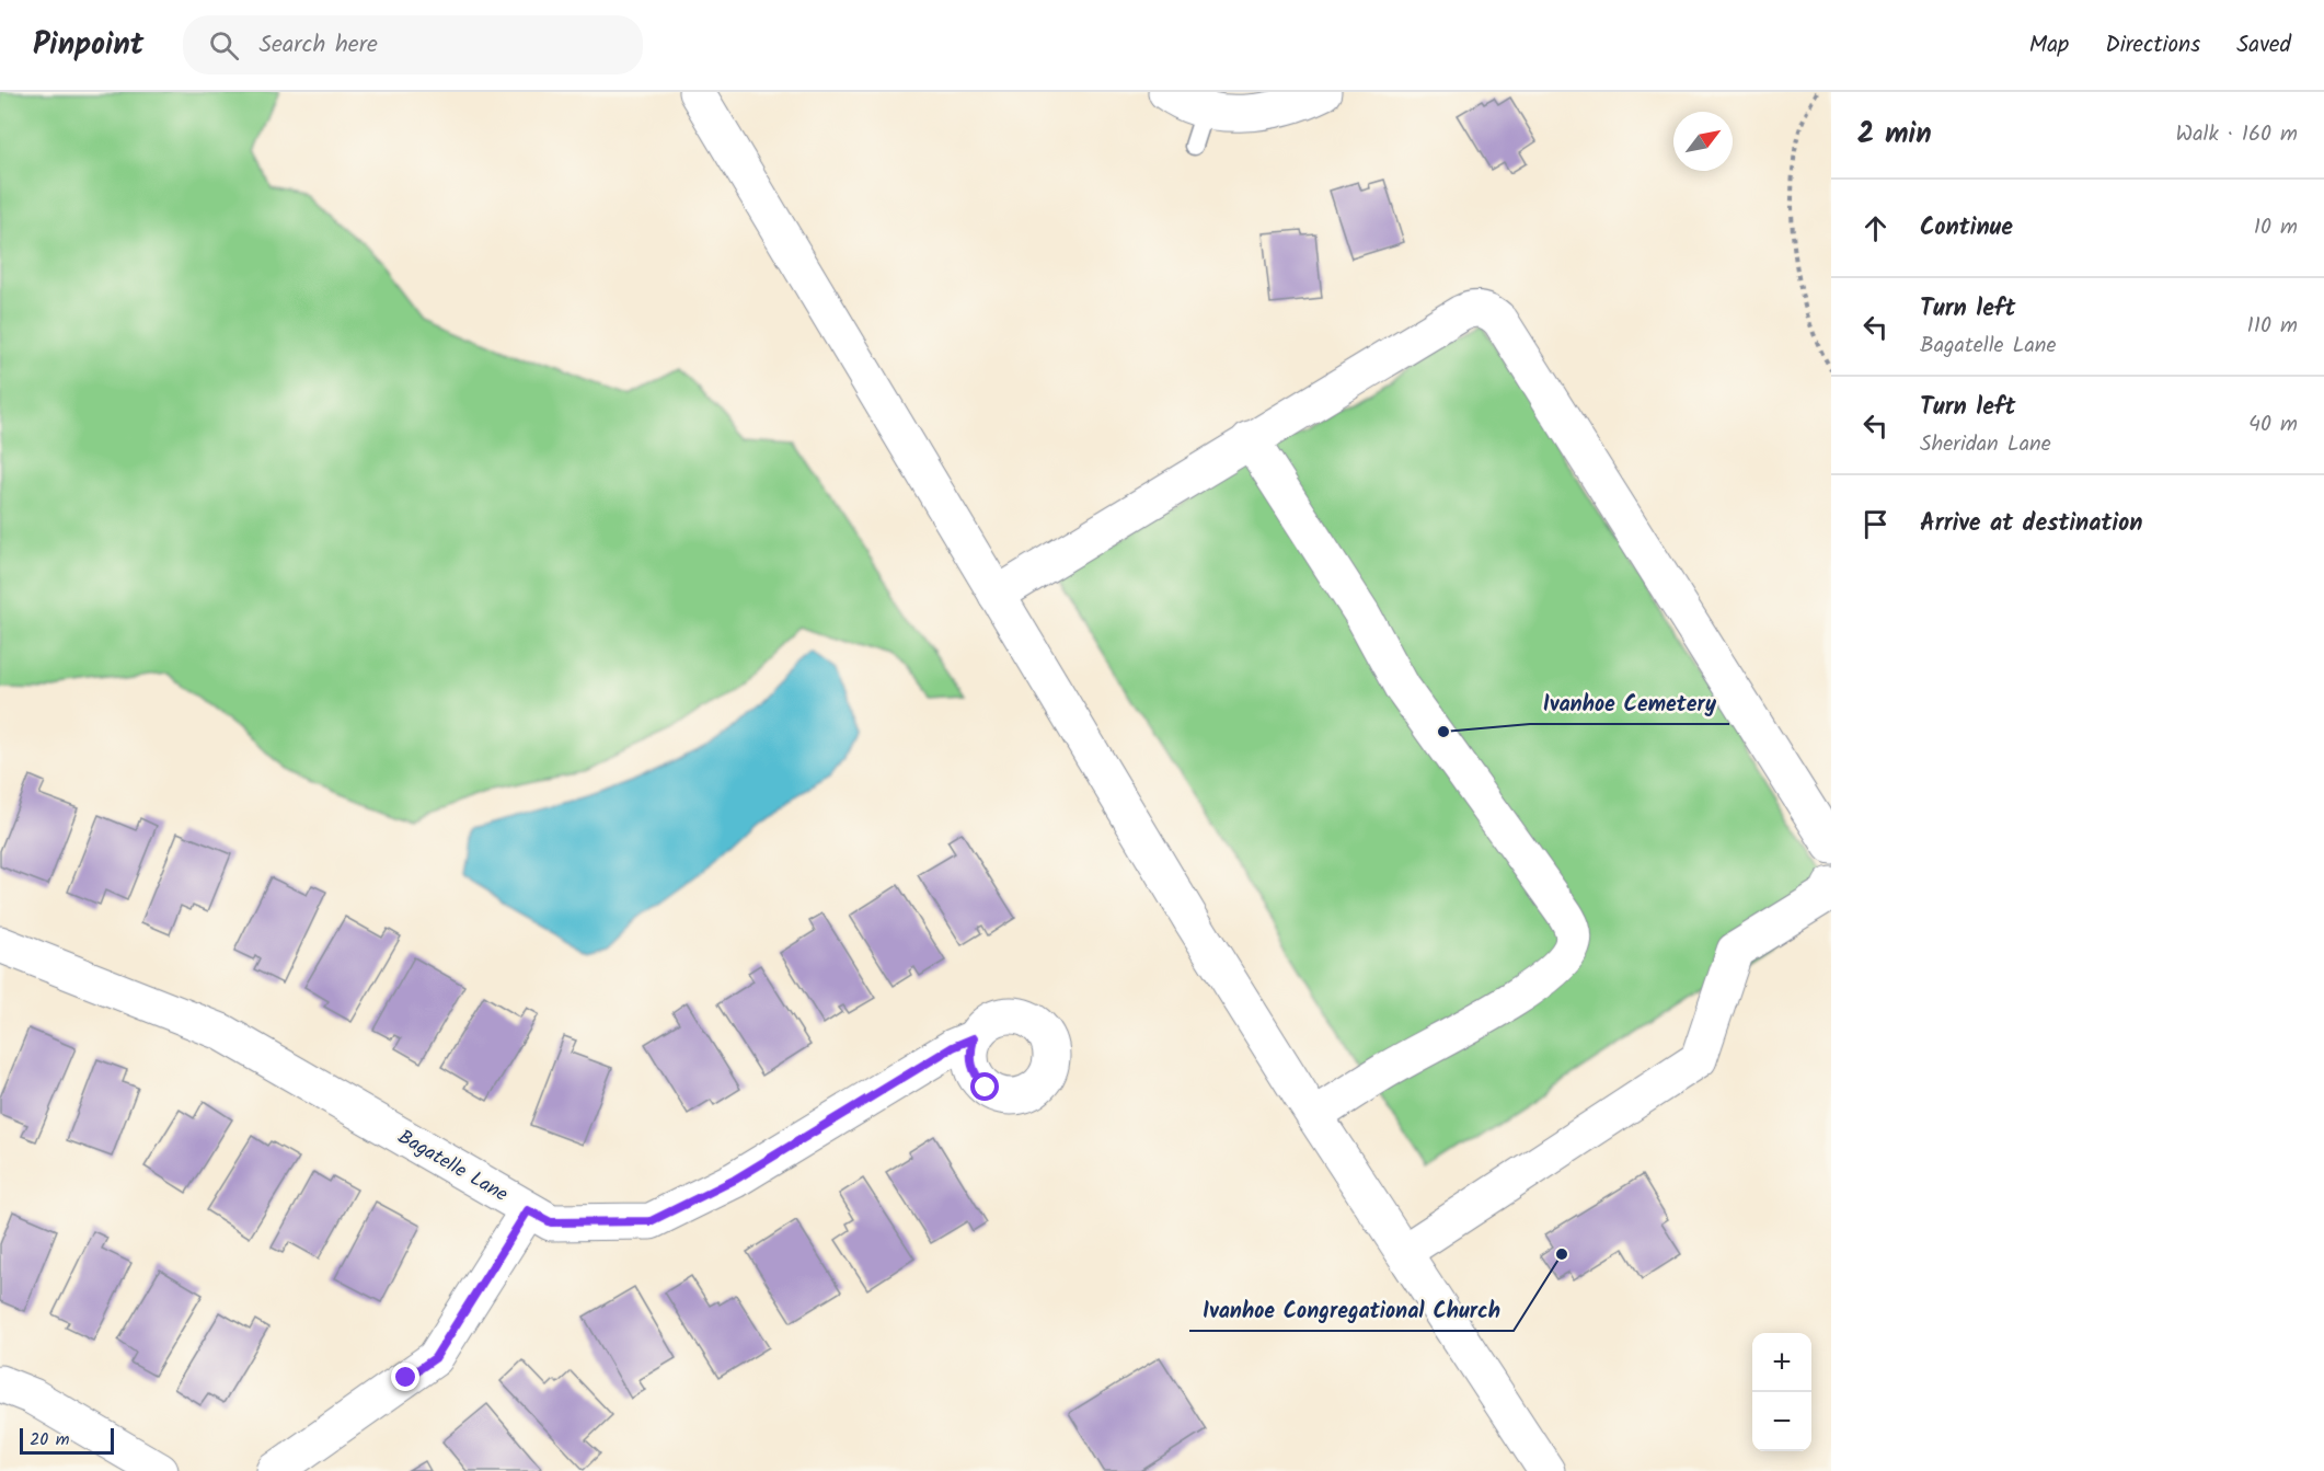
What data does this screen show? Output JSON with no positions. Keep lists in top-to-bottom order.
{
  "streets": {
    "street": ["Bagatelle Lane"]
  },
  "places": ["Ivanhoe Cemetery", "Ivanhoe Congregational Church"],
  "scale_bar": "20 m",
  "north": "top right",
  "page": {
    "header": "Pinpoint",
    "search": "Search here",
    "nav": ["Map", "Directions", "Saved"],
    "heading": ["2 min", "Walk · 160 m"],
    "list": [
      ["Continue", "10 m"],
      ["Turn left", "Bagatelle Lane", "110 m"],
      ["Turn left", "Sheridan Lane", "40 m"],
      "Arrive at destination"
    ],
    "map_buttons": ["+", "−"],
    "scale": "20 m"
  }
}
